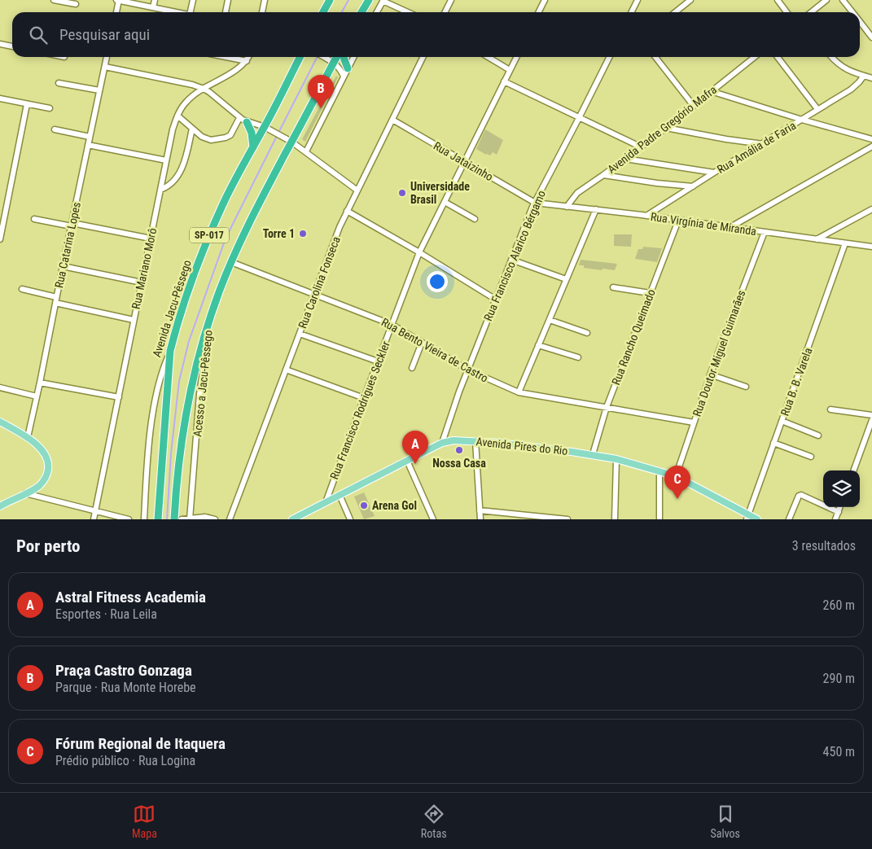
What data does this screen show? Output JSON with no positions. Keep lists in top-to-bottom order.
{
  "streets": {
    "highway": ["SP-017", "Avenida Jacu-Pêssego"],
    "main road": ["Avenida Pires do Rio"],
    "street": [
      "Avenida Padre Gregório Mafra",
      "Rua Amália de Faria",
      "Rua Jataizinho",
      "Rua Virgínia de Miranda",
      "Rua Catarina Lopes",
      "Rua Francisco Alarico Bérgamo",
      "Rua Mariano Morô",
      "Rua Carolina Fonseca",
      "Rua Rancho Queimado",
      "Rua Bento Vieira de Castro",
      "Rua Doutor Miguel Guimarães",
      "Rua B. B. Varela",
      "Acesso a Jacu-Pêssego",
      "Rua Francisco Rodrigues Seckler"
    ]
  },
  "crossings": [
    ["Avenida Padre Gregório Mafra", "Rua Virgínia de Miranda"],
    ["Rua Amália de Faria", "Rua Virgínia de Miranda"],
    ["Rua Jataizinho", "Rua Virgínia de Miranda"],
    ["Rua Jataizinho", "Rua Francisco Alarico Bérgamo"],
    ["Rua Jataizinho", "Rua Carolina Fonseca"],
    ["Rua Jataizinho", "Rua Francisco Rodrigues Seckler"],
    ["Rua Virgínia de Miranda", "Rua Francisco Alarico Bérgamo"],
    ["Rua Virgínia de Miranda", "Rua Rancho Queimado"],
    ["Rua Virgínia de Miranda", "Rua Doutor Miguel Guimarães"],
    ["Rua Virgínia de Miranda", "Rua B. B. Varela"],
    ["SP-017", "Avenida Jacu-Pêssego"],
    ["SP-017", "Rua Bento Vieira de Castro"],
    ["SP-017", "Acesso a Jacu-Pêssego"],
    ["Rua Francisco Alarico Bérgamo", "Rua Bento Vieira de Castro"],
    ["Rua Francisco Alarico Bérgamo", "Avenida Pires do Rio"],
    ["Rua Carolina Fonseca", "Rua Bento Vieira de Castro"],
    ["Rua Rancho Queimado", "Rua Bento Vieira de Castro"],
    ["Rua Rancho Queimado", "Avenida Pires do Rio"],
    ["Rua Bento Vieira de Castro", "Rua Doutor Miguel Guimarães"],
    ["Rua Bento Vieira de Castro", "Rua Francisco Rodrigues Seckler"],
    ["Rua Doutor Miguel Guimarães", "Avenida Pires do Rio"],
    ["Rua B. B. Varela", "Avenida Pires do Rio"],
    ["Rua Francisco Rodrigues Seckler", "Avenida Pires do Rio"]
  ],
  "places": [
    "Universidade Brasil",
    "Torre 1",
    "Nossa Casa",
    "Arena Gol"
  ],
  "page": {
    "search": "Pesquisar aqui",
    "pins": ["B", "A", "C"],
    "heading": ["Por perto", "3 resultados"],
    "list": [
      {
        "mark": "A",
        "name": "Astral Fitness Academia",
        "note": "Esportes · Rua Leila",
        "value": "260 m"
      },
      {
        "mark": "B",
        "name": "Praça Castro Gonzaga",
        "note": "Parque · Rua Monte Horebe",
        "value": "290 m"
      },
      {
        "mark": "C",
        "name": "Fórum Regional de Itaquera",
        "note": "Prédio público · Rua Logina",
        "value": "450 m"
      }
    ],
    "nav": ["Mapa", "Rotas", "Salvos"]
  }
}
